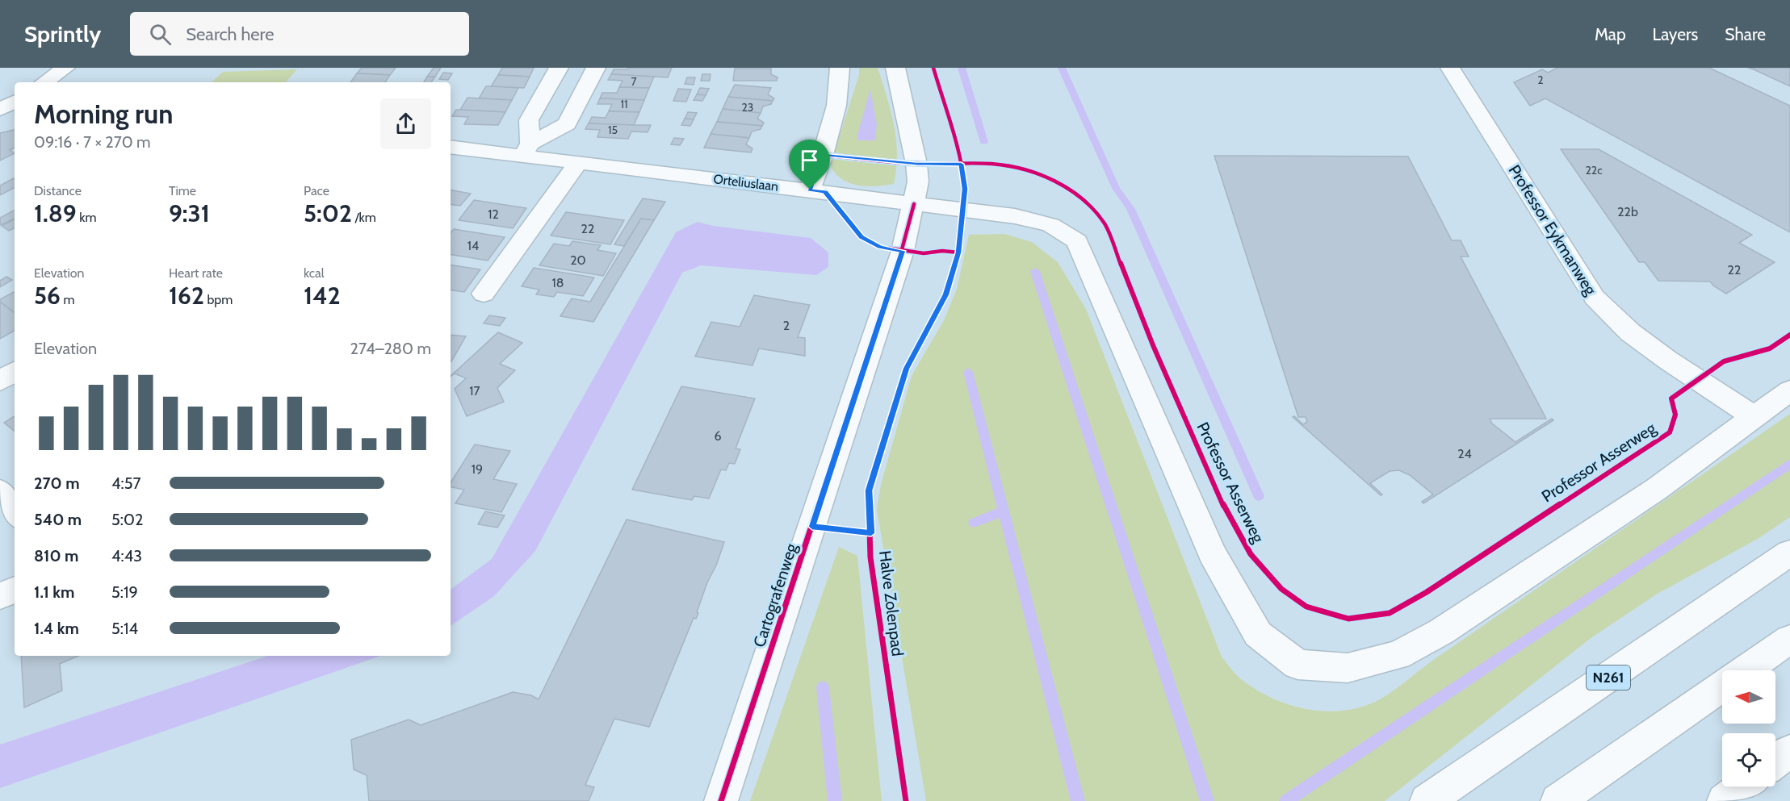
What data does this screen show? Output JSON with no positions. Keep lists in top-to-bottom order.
{
  "streets": {
    "main road": [
      "Orteliuslaan",
      "Professor Eykmanweg",
      "Cartografenweg",
      "N261"
    ],
    "cycle path": ["Professor Asserweg", "Halve Zolenpad"]
  },
  "crossings": [
    ["Orteliuslaan", "Cartografenweg"]
  ],
  "house_numbers": [
    "2",
    "7",
    "11",
    "23",
    "15",
    "22c",
    "22b",
    "12",
    "22",
    "14",
    "20",
    "22",
    "18",
    "2",
    "17",
    "6",
    "24",
    "19"
  ],
  "north": "left",
  "page": {
    "header": "Sprintly",
    "search": "Search here",
    "nav": ["Map", "Layers", "Share"],
    "heading": ["Morning run", "09:16 · 7 × 270 m"],
    "stats": [
      ["Distance", "1.89 km"],
      ["Time", "9:31"],
      ["Pace", "5:02 /km"],
      ["Elevation", "56 m"],
      ["Heart rate", "162 bpm"],
      ["kcal", "142"]
    ],
    "chart": ["Elevation", "274–280 m"],
    "list": [
      {
        "name": "270 m",
        "note": "4:57"
      },
      {
        "name": "540 m",
        "note": "5:02"
      },
      {
        "name": "810 m",
        "note": "4:43"
      },
      {
        "name": "1.1 km",
        "note": "5:19"
      },
      {
        "name": "1.4 km",
        "note": "5:14"
      }
    ]
  }
}
